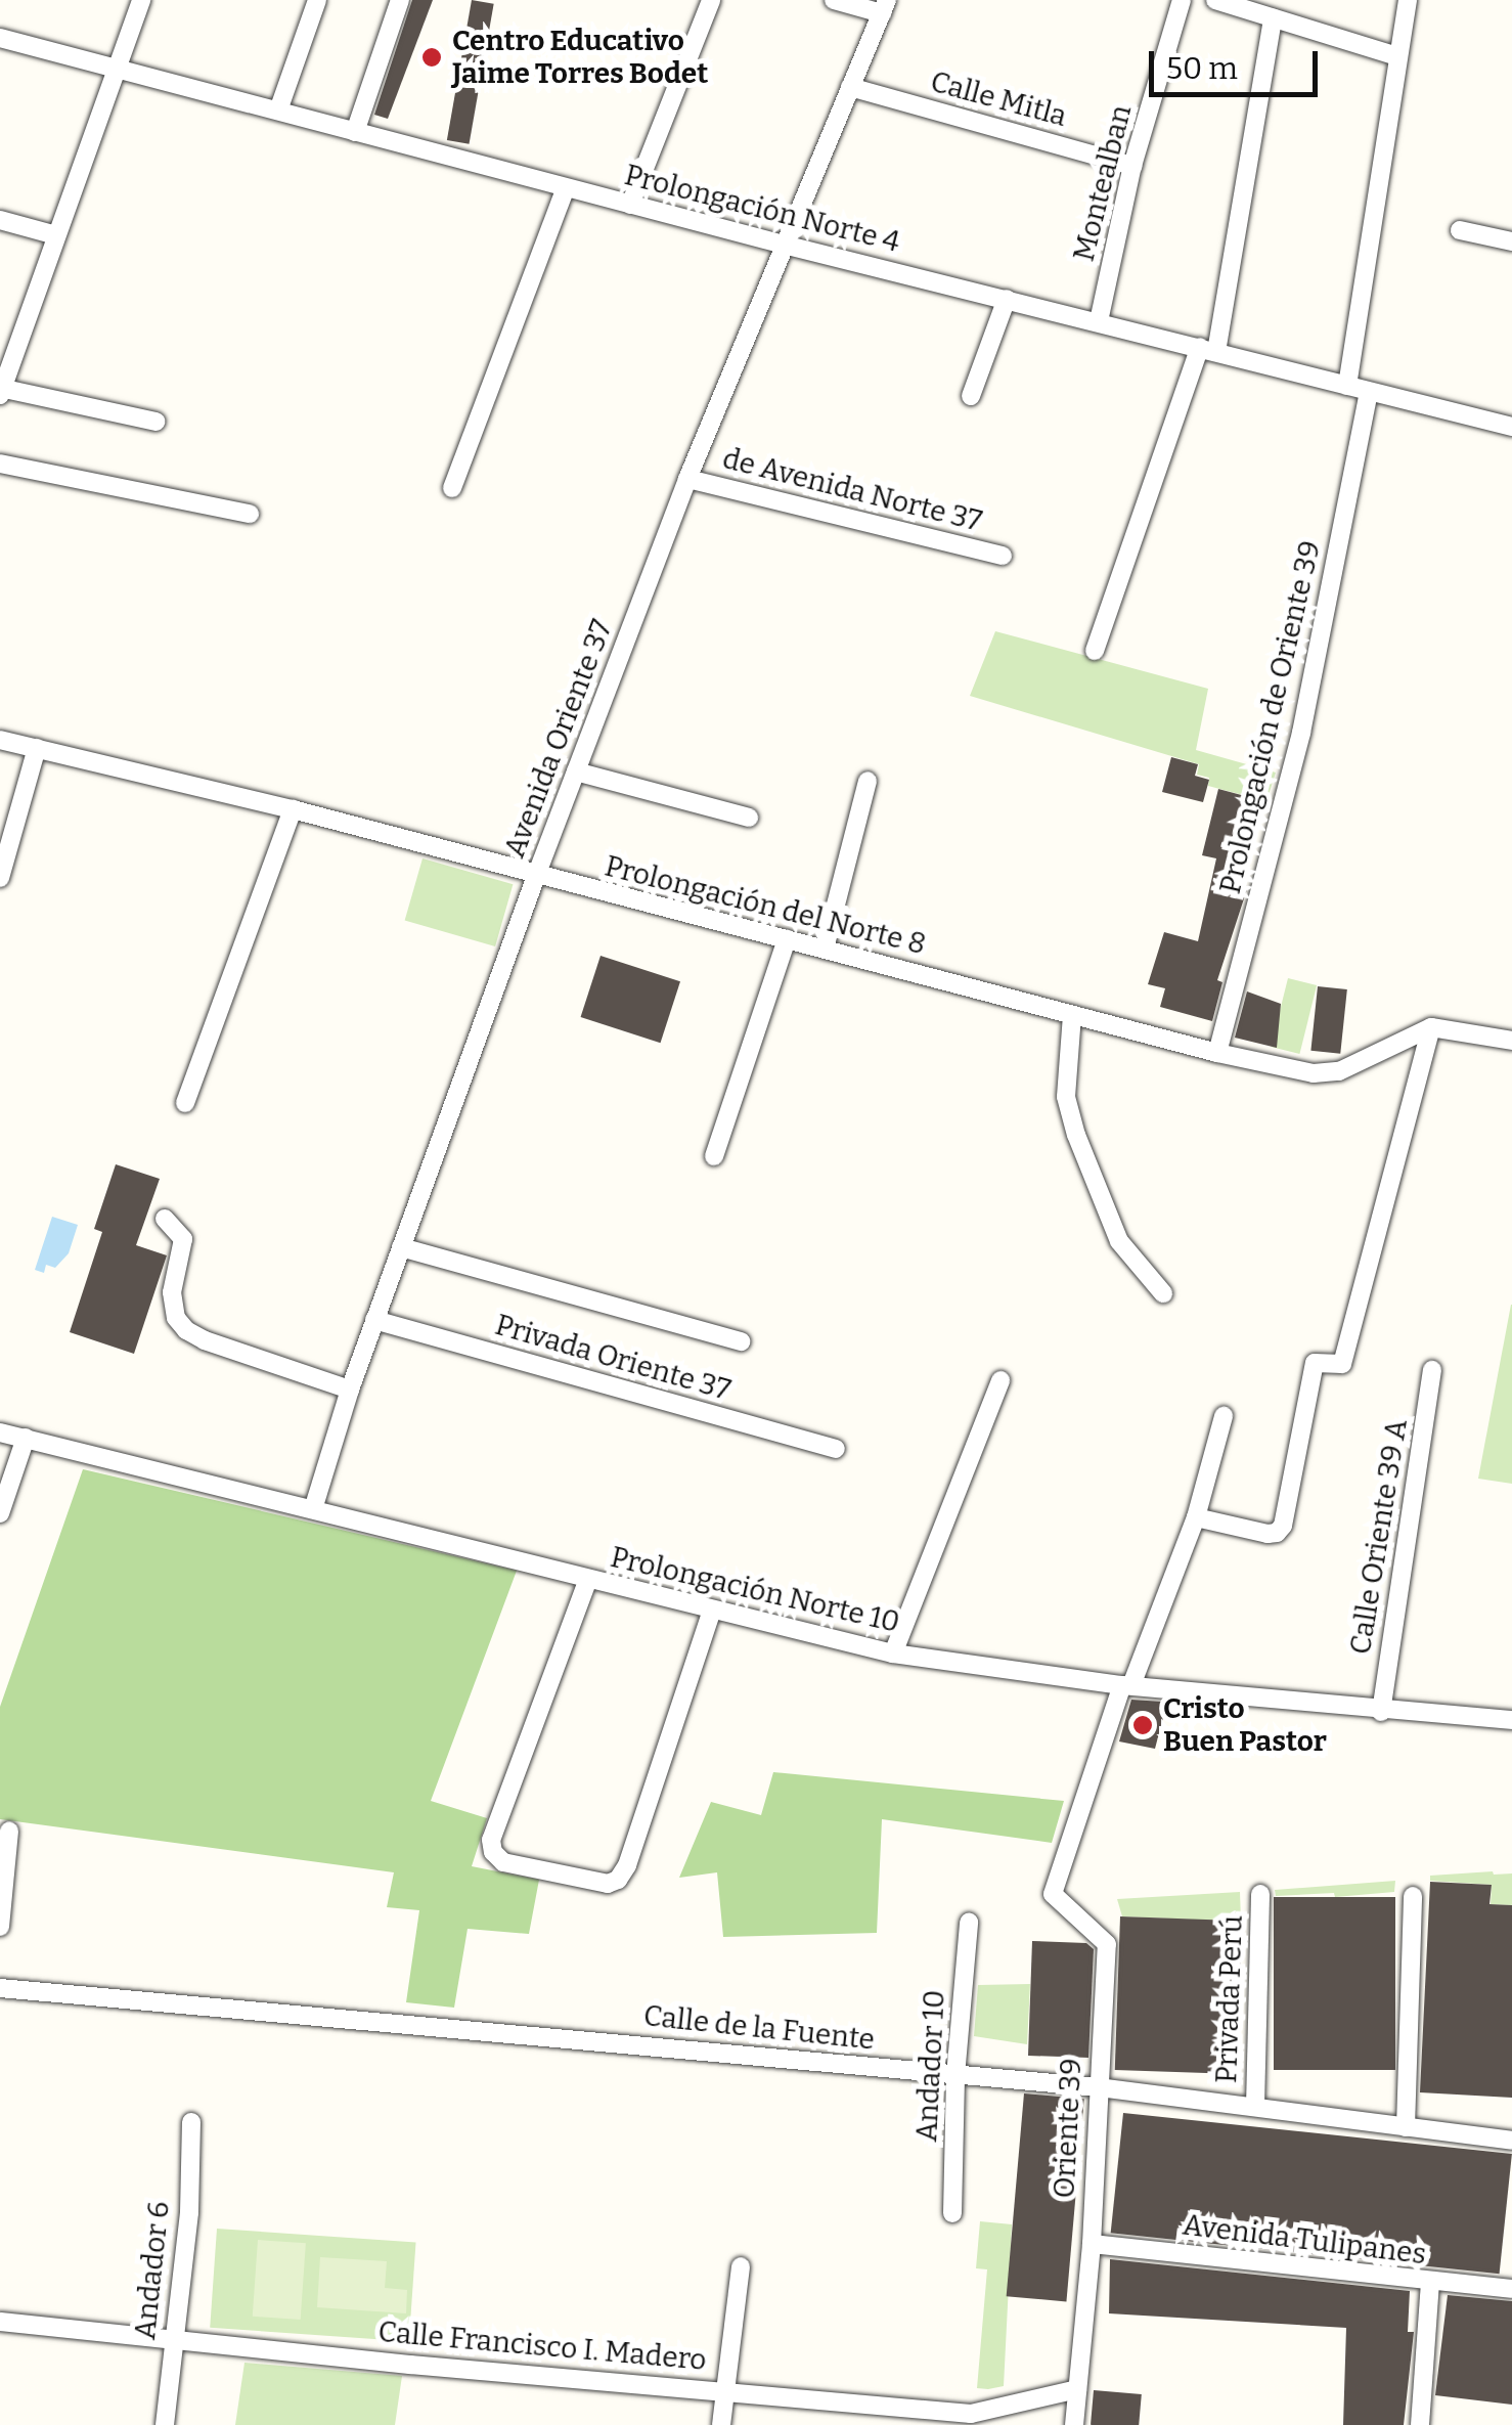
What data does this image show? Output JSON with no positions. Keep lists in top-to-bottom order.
{
  "streets": {
    "street": [
      "Calle Mitla",
      "Montealban",
      "Prolongación Norte 4",
      "de Avenida Norte 37",
      "Prolongación de Oriente 39",
      "Avenida Oriente 37",
      "Prolongación del Norte 8",
      "Privada Oriente 37",
      "Calle Oriente 39 A",
      "Prolongación Norte 10",
      "Privada Perú",
      "Calle de la Fuente",
      "Andador 10",
      "Oriente 39",
      "Avenida Tulipanes",
      "Andador 6",
      "Calle Francisco I. Madero"
    ]
  },
  "crossings": [
    ["Calle Mitla", "Montealban"],
    ["Calle Mitla", "Avenida Oriente 37"],
    ["Montealban", "Prolongación Norte 4"],
    ["Prolongación Norte 4", "Prolongación de Oriente 39"],
    ["Prolongación Norte 4", "Avenida Oriente 37"],
    ["de Avenida Norte 37", "Avenida Oriente 37"],
    ["Prolongación de Oriente 39", "Prolongación del Norte 8"],
    ["Avenida Oriente 37", "Prolongación del Norte 8"],
    ["Avenida Oriente 37", "Privada Oriente 37"],
    ["Avenida Oriente 37", "Prolongación Norte 10"],
    ["Calle Oriente 39 A", "Prolongación Norte 10"],
    ["Prolongación Norte 10", "Oriente 39"],
    ["Privada Perú", "Calle de la Fuente"],
    ["Calle de la Fuente", "Andador 10"],
    ["Calle de la Fuente", "Oriente 39"],
    ["Oriente 39", "Avenida Tulipanes"],
    ["Oriente 39", "Calle Francisco I. Madero"],
    ["Andador 6", "Calle Francisco I. Madero"]
  ],
  "places": ["Centro Educativo Jaime Torres Bodet", "Cristo Buen Pastor"],
  "scale_bar": "50 m"
}
